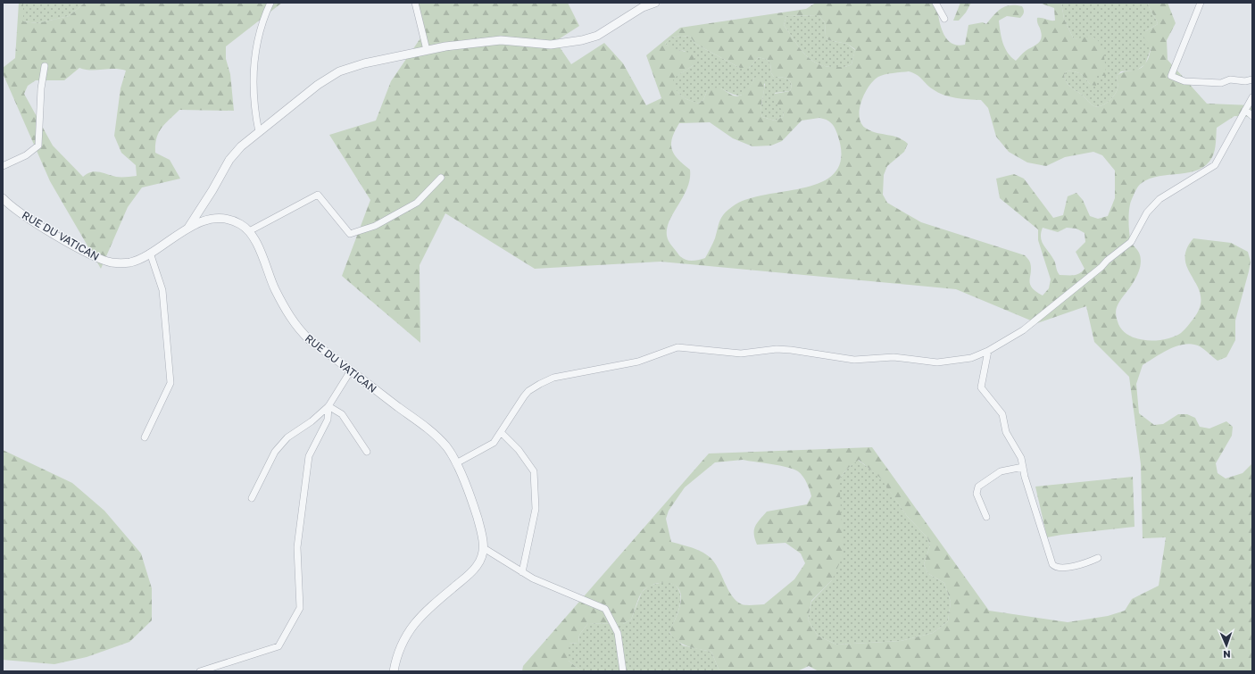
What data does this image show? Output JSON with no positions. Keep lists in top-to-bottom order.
{
  "streets": {
    "street": ["RUE DU VATICAN"]
  },
  "north": "bottom"
}
